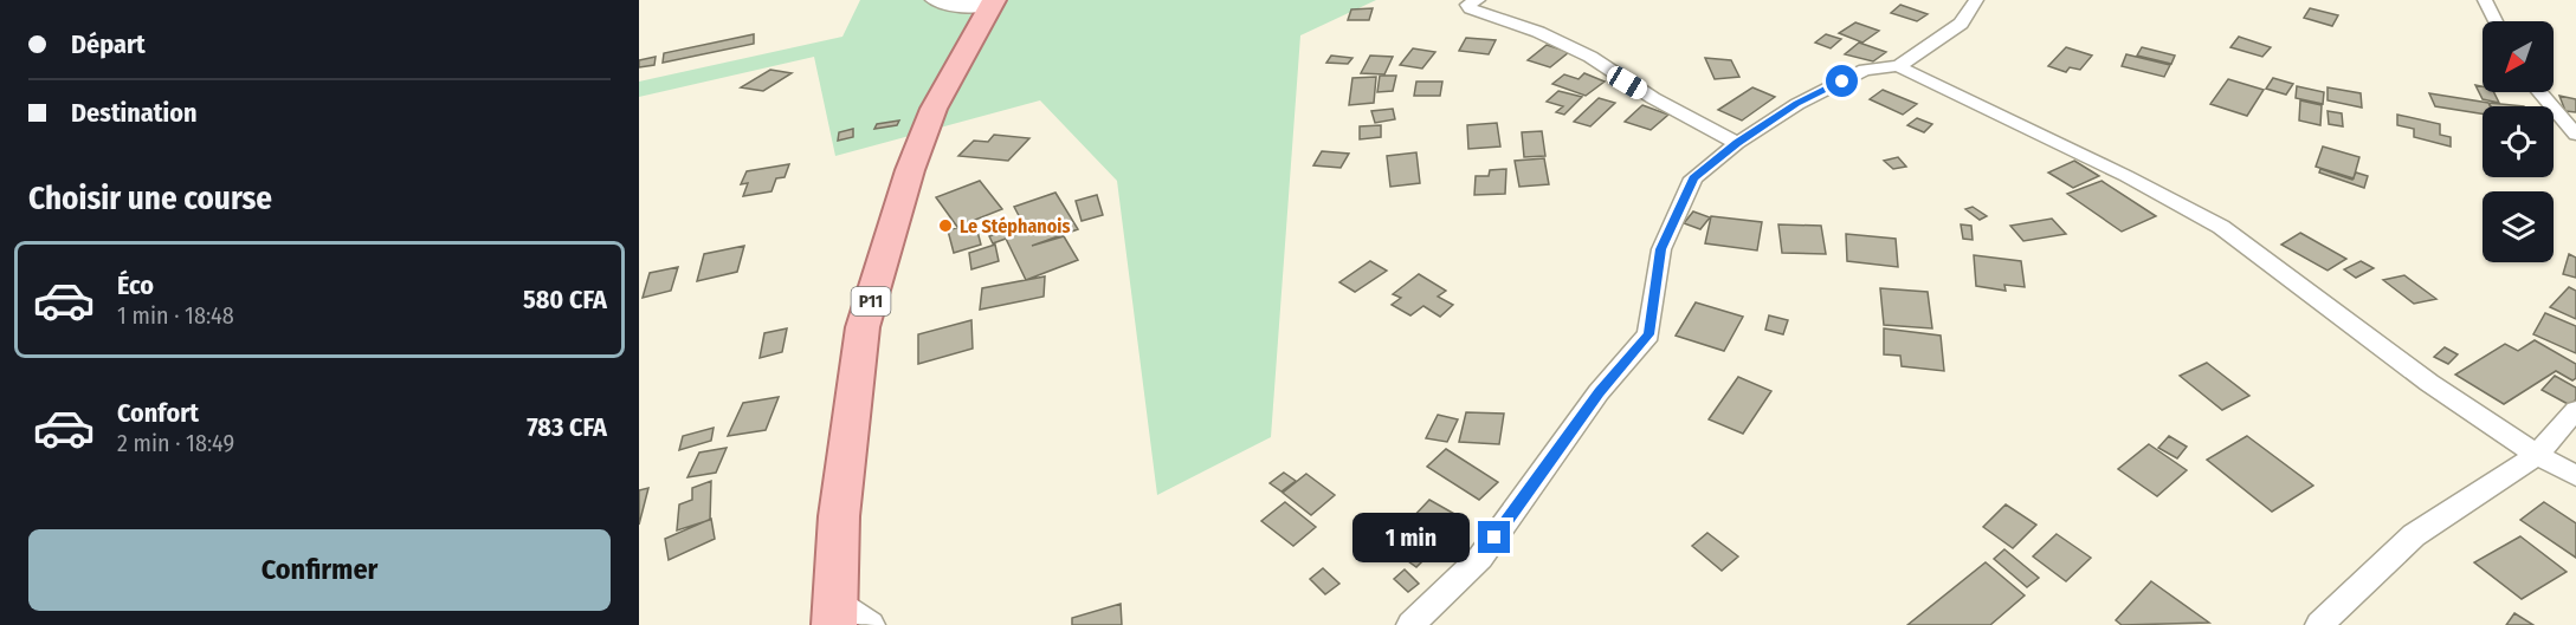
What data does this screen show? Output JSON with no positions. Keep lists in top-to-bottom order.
{
  "streets": {
    "main road": ["P11"]
  },
  "places": ["Le Stéphanois"],
  "north": "bottom left",
  "page": {
    "banner": ["Départ", "Destination"],
    "heading": "Choisir une course",
    "list": [
      {
        "name": "Éco",
        "note": "1 min · 18:48",
        "value": "580 CFA"
      },
      {
        "name": "Confort",
        "note": "2 min · 18:49",
        "value": "783 CFA"
      }
    ],
    "bubble": "1 min",
    "buttons": "Confirmer"
  }
}
